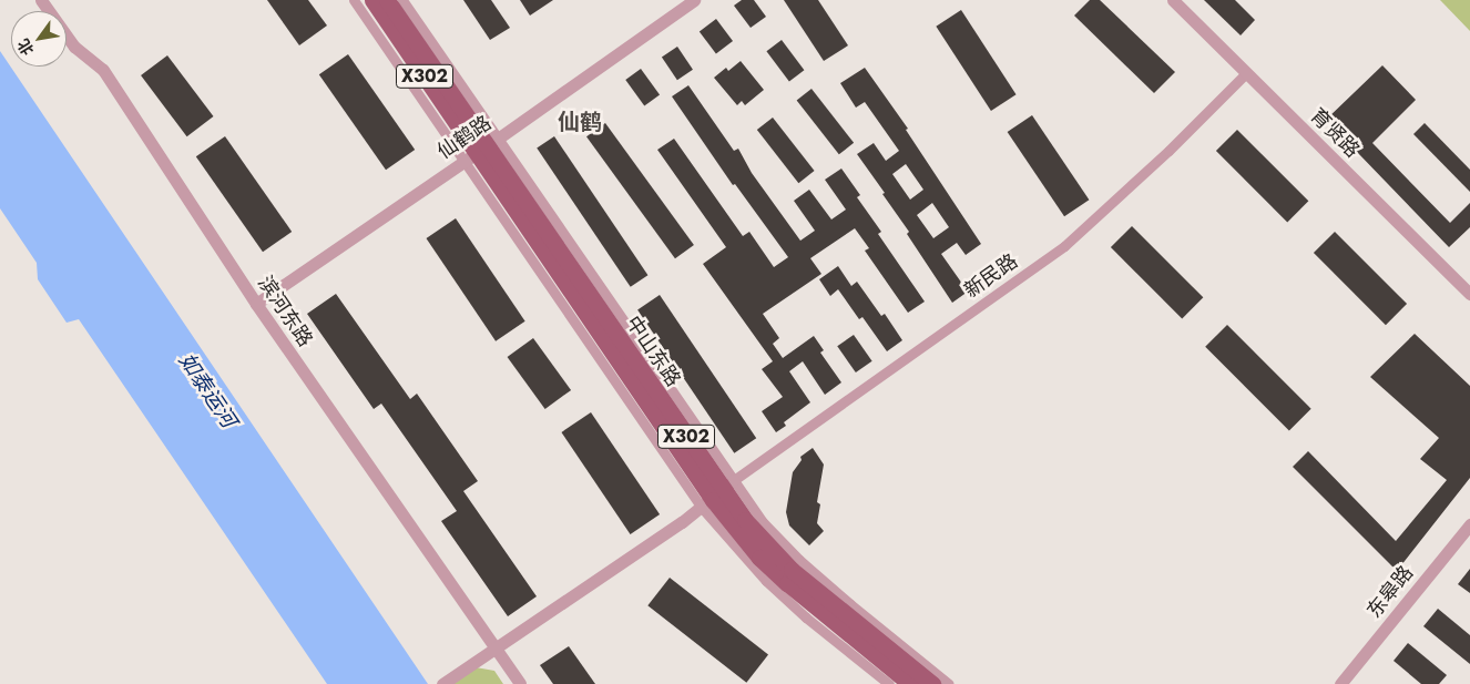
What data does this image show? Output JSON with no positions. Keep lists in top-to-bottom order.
{
  "streets": {
    "main road": ["X302", "中山东路"],
    "street": [
      "育贤路",
      "仙鹤路",
      "新民路",
      "滨河东路",
      "东皋路"
    ]
  },
  "crossings": [
    ["育贤路", "新民路"],
    ["仙鹤路", "滨河东路"],
    ["仙鹤路", "中山东路"],
    ["新民路", "中山东路"]
  ],
  "districts": ["仙鹤"],
  "water": ["如泰运河"],
  "north": "bottom left"
}
